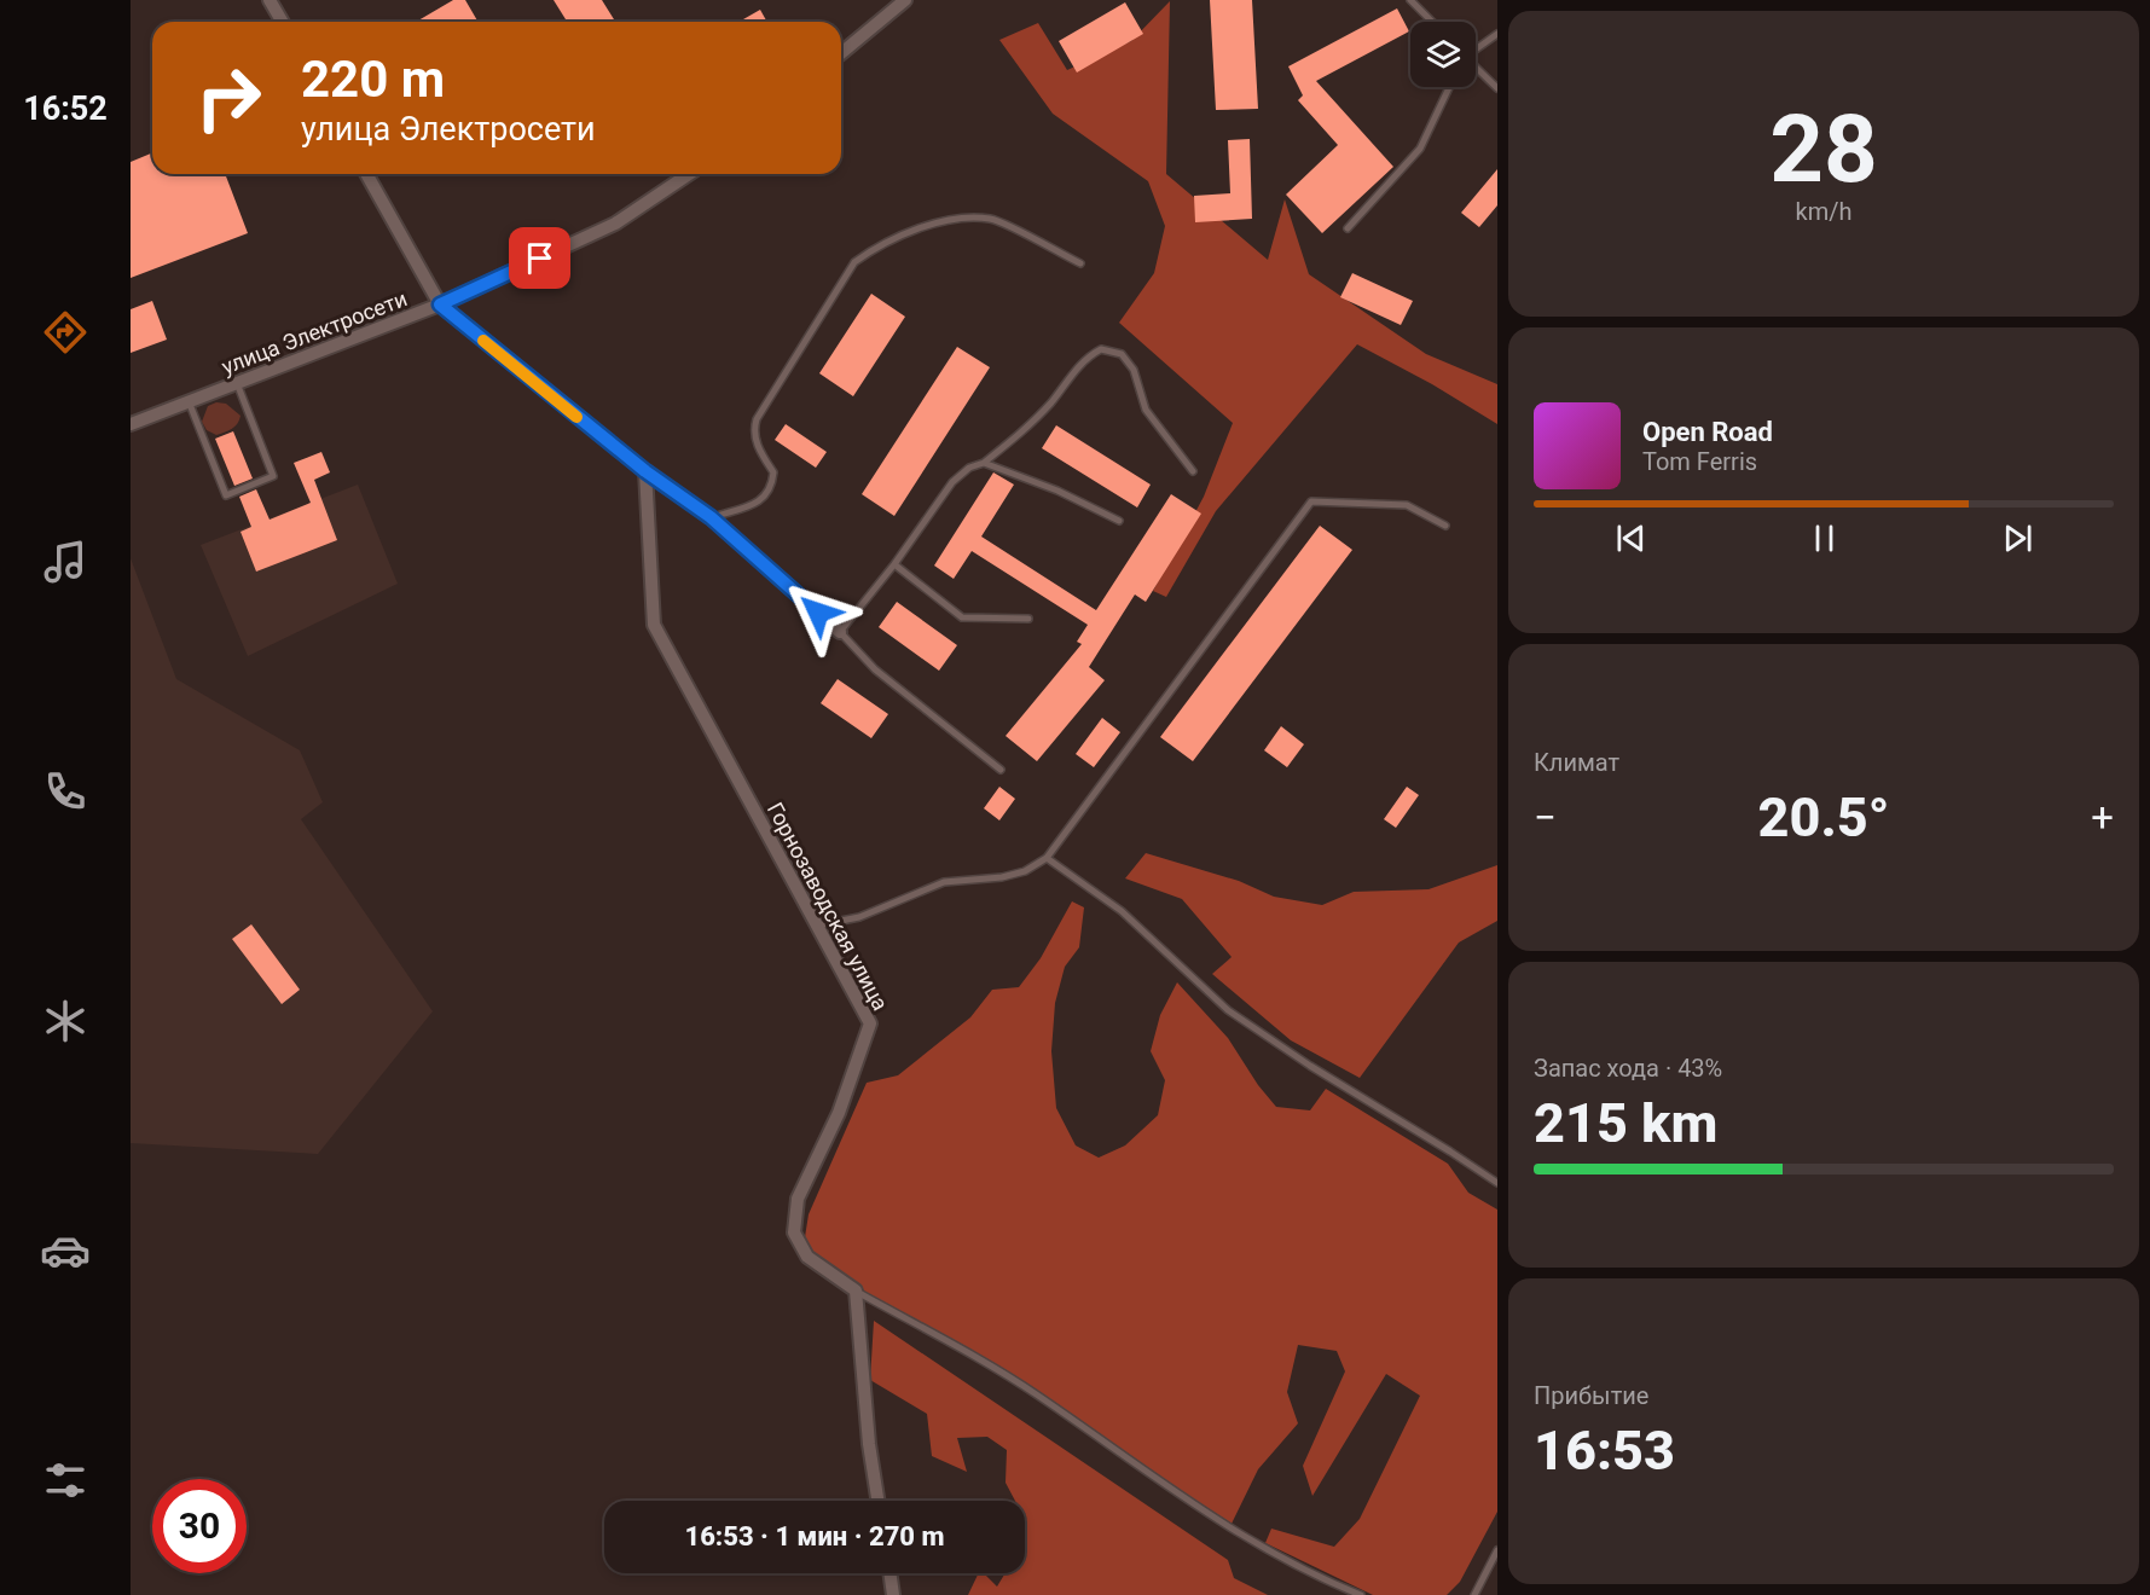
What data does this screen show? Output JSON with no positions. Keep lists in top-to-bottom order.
{
  "streets": {
    "street": ["улица Электросети", "Горнозаводская улица"]
  },
  "page": {
    "tabs": "16:52",
    "tile": [
      ["28", "km/h"],
      "Климат",
      ["Запас хода · 43%", "215 km"],
      ["Прибытие", "16:53"]
    ],
    "turn": ["220 m", "улица Электросети"],
    "song": ["Open Road", "Tom Ferris"],
    "heat": ["−", "20.5°", "+"],
    "limit": "30",
    "trip": "16:53 · 1 мин · 270 m"
  }
}
